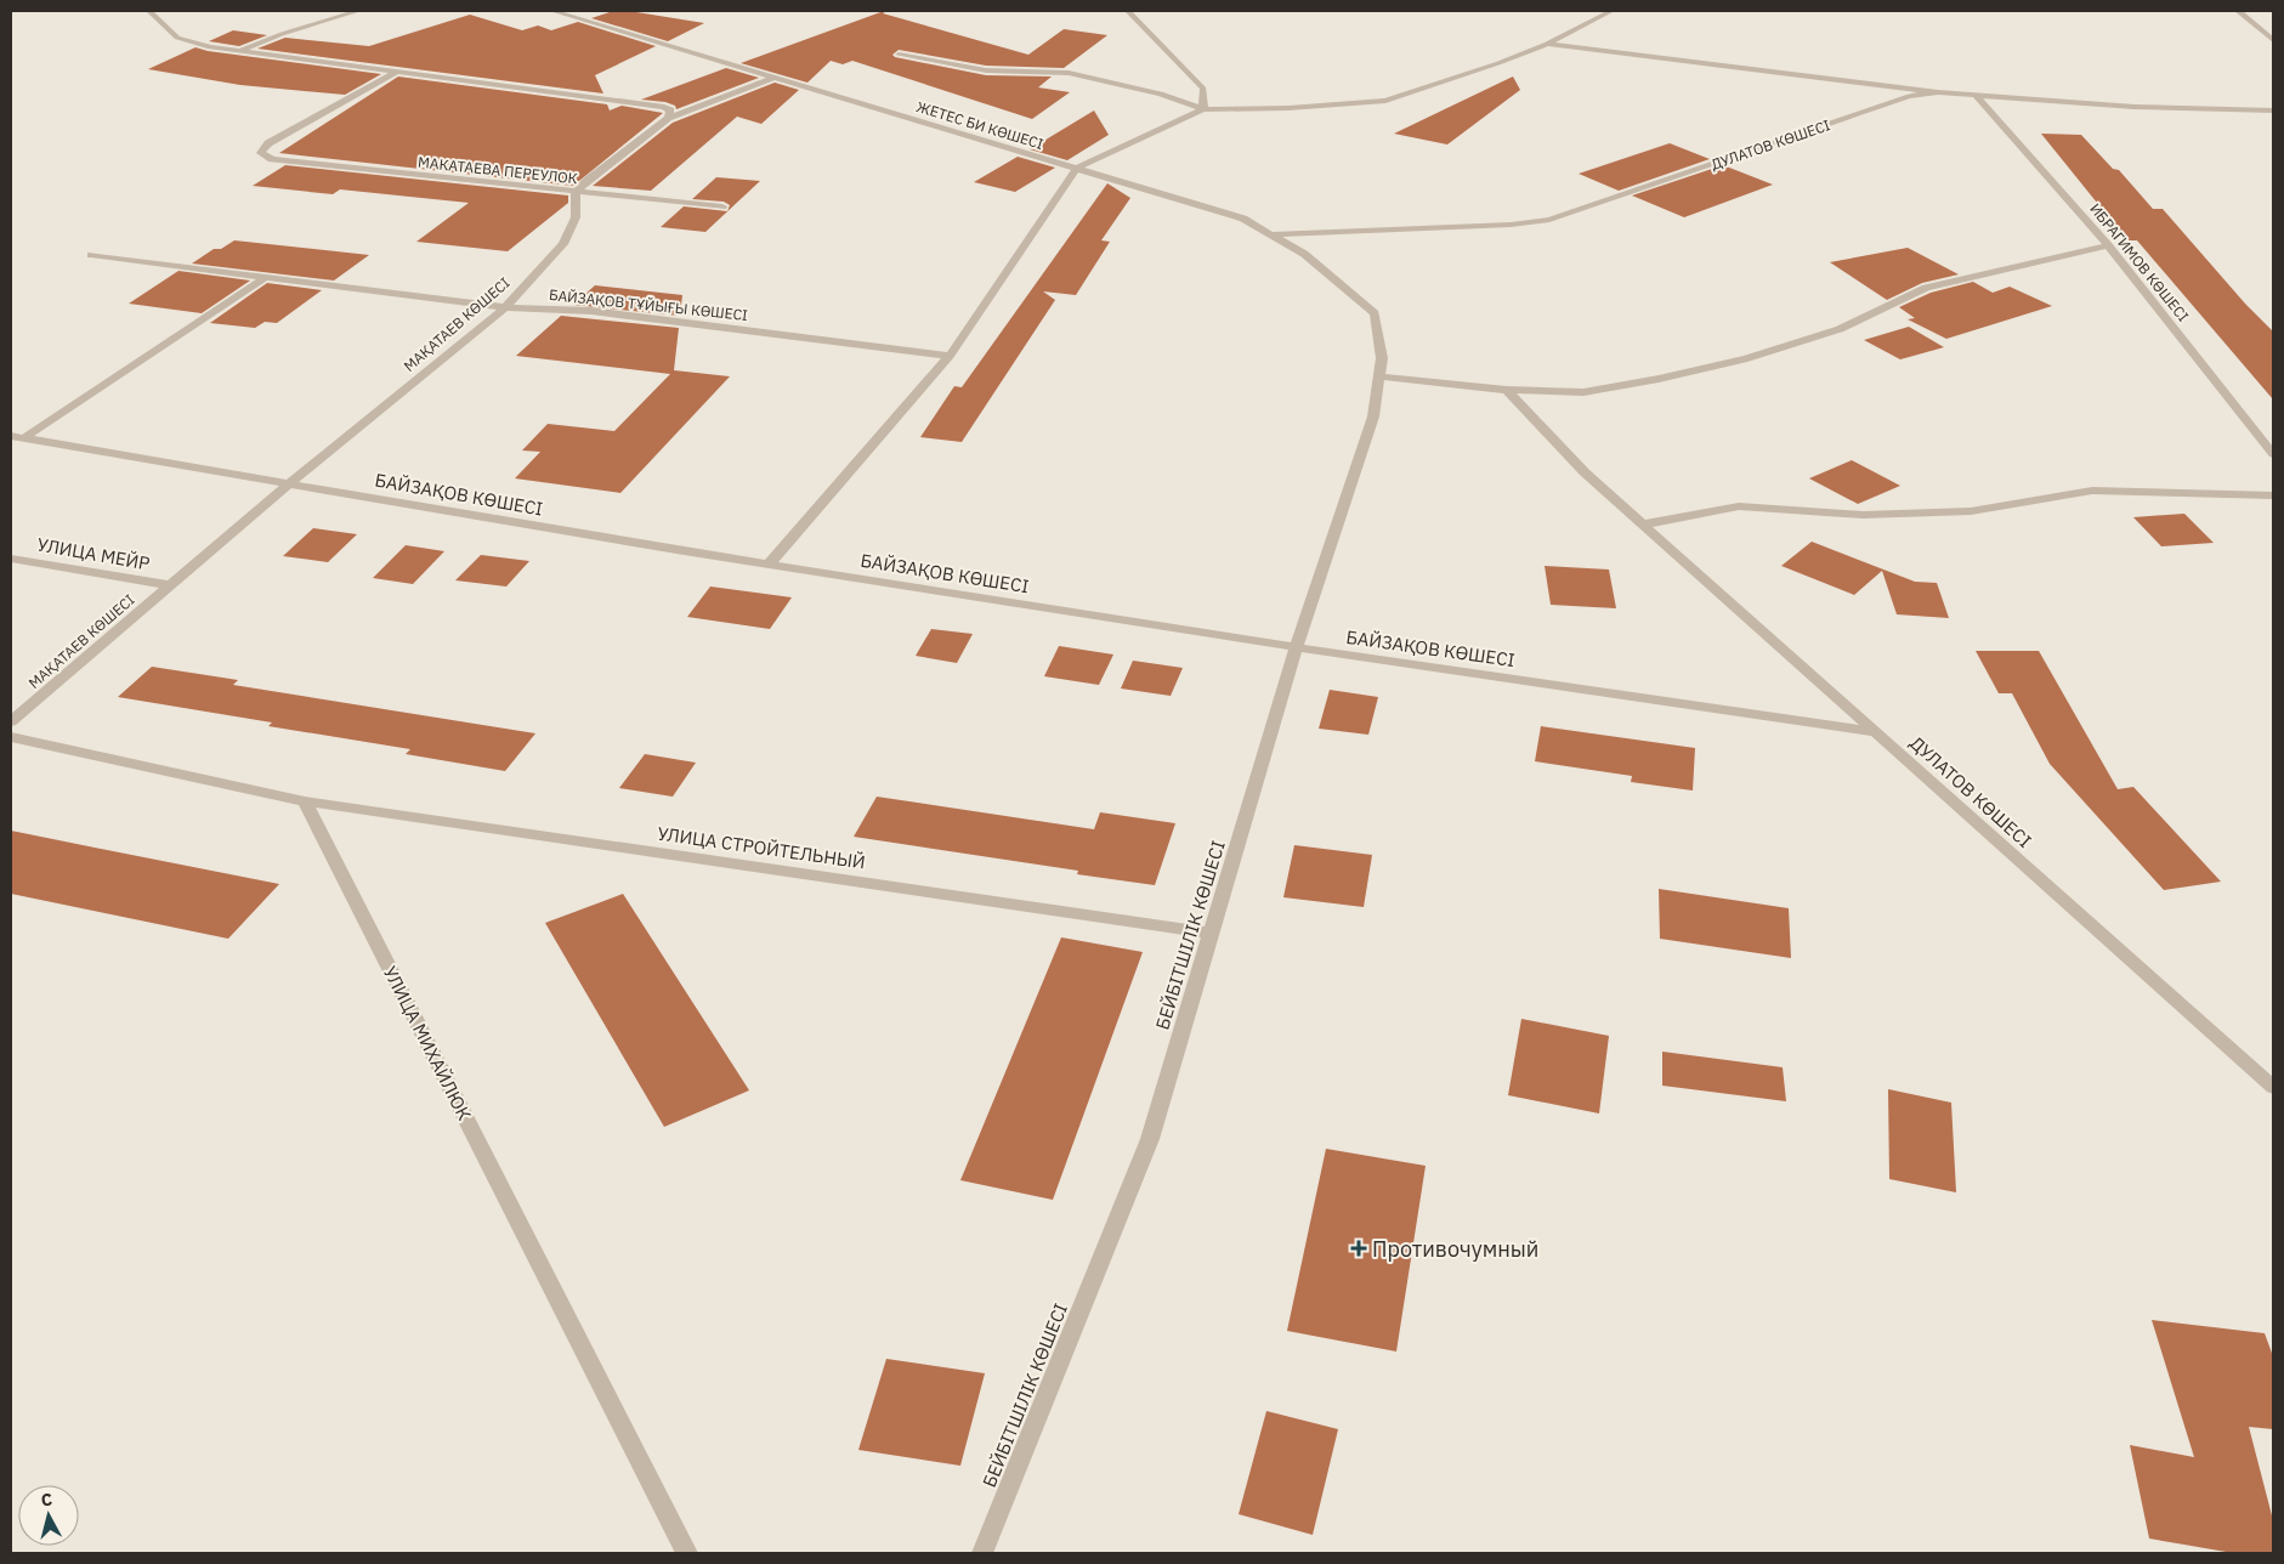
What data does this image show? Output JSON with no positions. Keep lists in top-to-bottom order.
{
  "streets": {
    "street": [
      "ЖЕТЕС БИ КӨШЕСІ",
      "ДУЛАТОВ КӨШЕСІ",
      "МАКАТАЕВА ПЕРЕУЛОК",
      "ИБРАГИМОВ КӨШЕСІ",
      "БАЙЗАҚОВ ТҰЙЫҒЫ КӨШЕСІ",
      "МАҚАТАЕВ КӨШЕСІ",
      "БАЙЗАҚОВ КӨШЕСІ",
      "УЛИЦА МЕЙР",
      "УЛИЦА СТРОЙТЕЛЬНЫЙ",
      "БЕЙБІТШІЛІК КӨШЕСІ",
      "УЛИЦА МИХАЙЛЮК"
    ]
  },
  "crossings": [
    ["ЖЕТЕС БИ КӨШЕСІ", "ДУЛАТОВ КӨШЕСІ"],
    ["ЖЕТЕС БИ КӨШЕСІ", "БЕЙБІТШІЛІК КӨШЕСІ"],
    ["ДУЛАТОВ КӨШЕСІ", "ИБРАГИМОВ КӨШЕСІ"],
    ["ДУЛАТОВ КӨШЕСІ", "БАЙЗАҚОВ КӨШЕСІ"],
    ["МАКАТАЕВА ПЕРЕУЛОК", "МАҚАТАЕВ КӨШЕСІ"],
    ["БАЙЗАҚОВ ТҰЙЫҒЫ КӨШЕСІ", "МАҚАТАЕВ КӨШЕСІ"],
    ["МАҚАТАЕВ КӨШЕСІ", "БАЙЗАҚОВ КӨШЕСІ"],
    ["МАҚАТАЕВ КӨШЕСІ", "УЛИЦА МЕЙР"],
    ["БАЙЗАҚОВ КӨШЕСІ", "БЕЙБІТШІЛІК КӨШЕСІ"],
    ["УЛИЦА СТРОЙТЕЛЬНЫЙ", "БЕЙБІТШІЛІК КӨШЕСІ"],
    ["УЛИЦА СТРОЙТЕЛЬНЫЙ", "УЛИЦА МИХАЙЛЮК"]
  ],
  "places": {
    "health": ["Противочумный"]
  },
  "north": "top"
}
